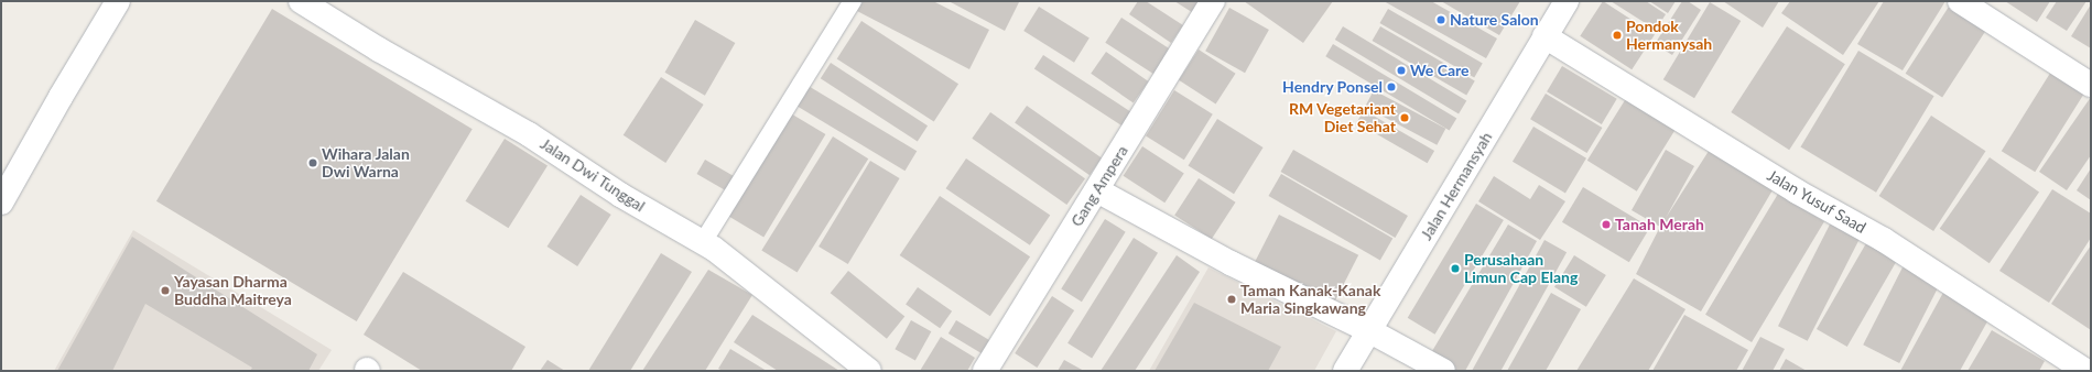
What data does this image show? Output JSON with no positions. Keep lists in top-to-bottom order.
{
  "streets": {
    "street": [
      "Jalan Dwi Tunggal",
      "Gang Ampera",
      "Jalan Hermansyah",
      "Jalan Yusuf Saad"
    ]
  },
  "crossings": [
    ["Jalan Hermansyah", "Jalan Yusuf Saad"]
  ],
  "places": [
    "Nature Salon",
    "Pondok Hermanysah",
    "We Care",
    "Hendry Ponsel",
    "RM Vegetariant Diet Sehat",
    "Wihara Jalan Dwi Warna",
    "Tanah Merah",
    "Perusahaan Limun Cap Elang",
    "Yayasan Dharma Buddha Maitreya",
    "Taman Kanak-Kanak Maria Singkawang"
  ]
}
